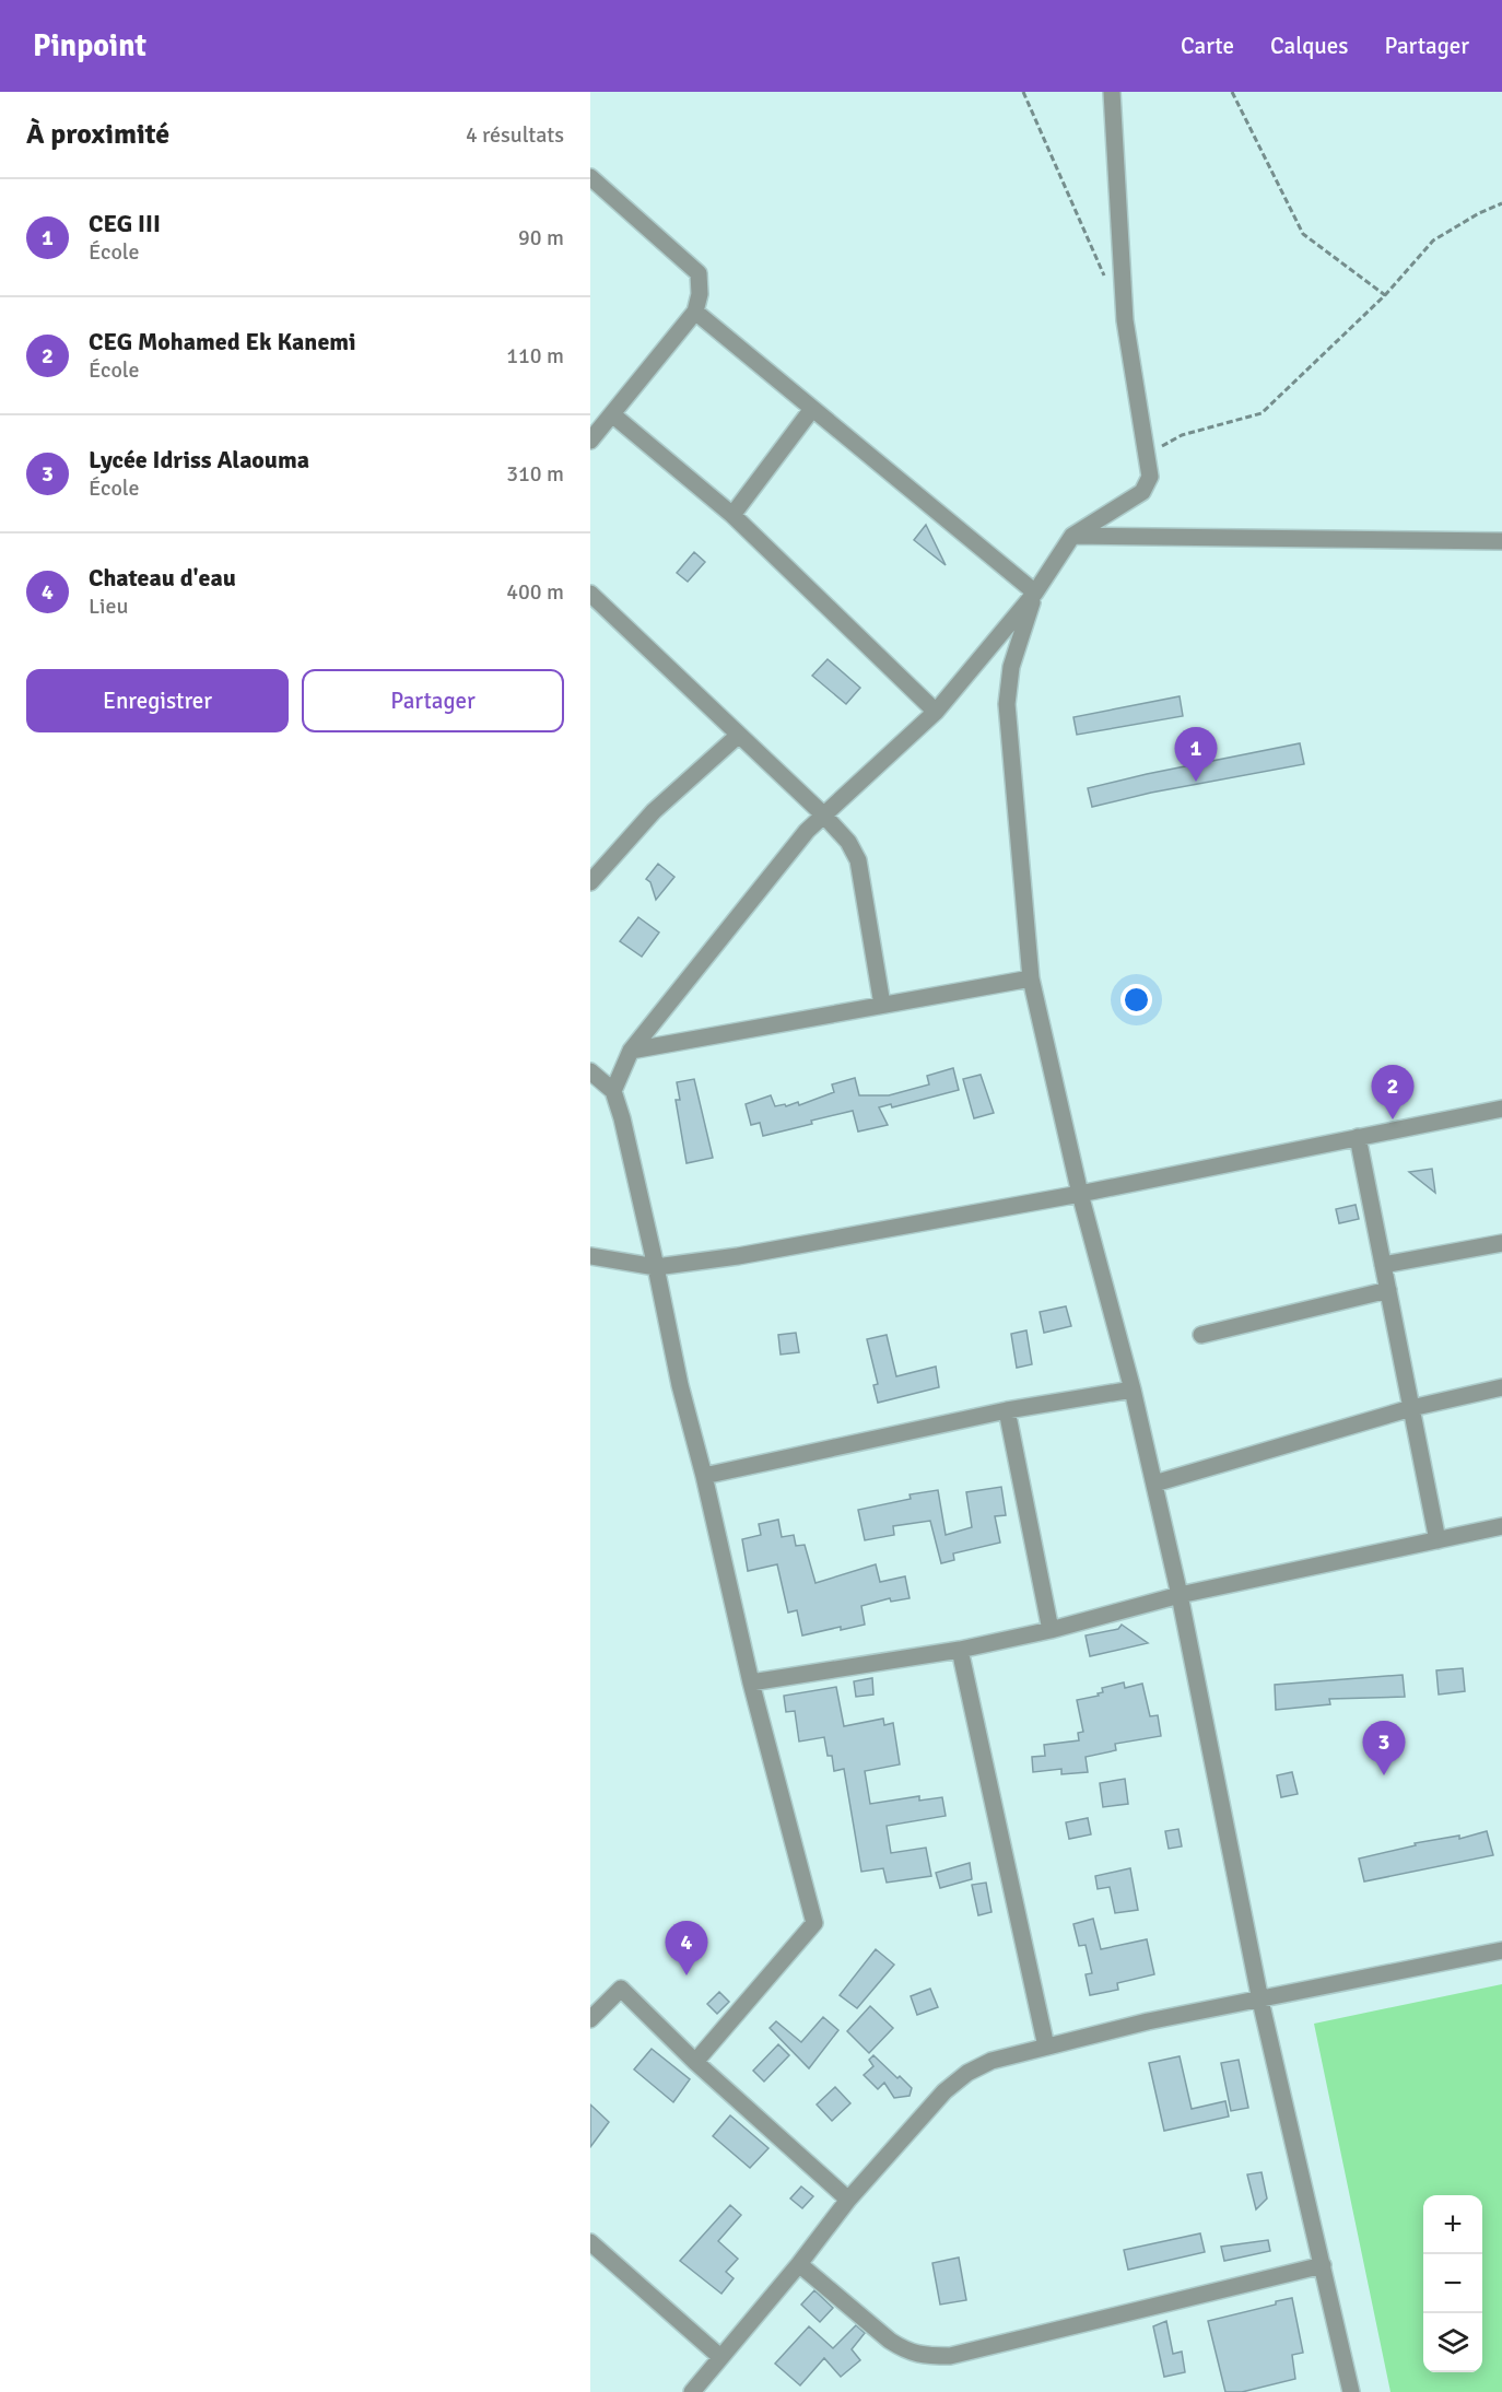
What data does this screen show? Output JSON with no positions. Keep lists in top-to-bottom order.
{
  "page": {
    "header": "Pinpoint",
    "nav": ["Carte", "Calques", "Partager"],
    "heading": ["À proximité", "4 résultats"],
    "list": [
      {
        "mark": "1",
        "name": "CEG III",
        "note": "École",
        "value": "90 m"
      },
      {
        "mark": "2",
        "name": "CEG Mohamed Ek Kanemi",
        "note": "École",
        "value": "110 m"
      },
      {
        "mark": "3",
        "name": "Lycée Idriss Alaouma",
        "note": "École",
        "value": "310 m"
      },
      {
        "mark": "4",
        "name": "Chateau d'eau",
        "note": "Lieu",
        "value": "400 m"
      }
    ],
    "buttons": ["Enregistrer", "Partager"],
    "pins": [
      "1",
      "2",
      "3",
      "4"
    ],
    "map_buttons": ["+", "−"]
  }
}
